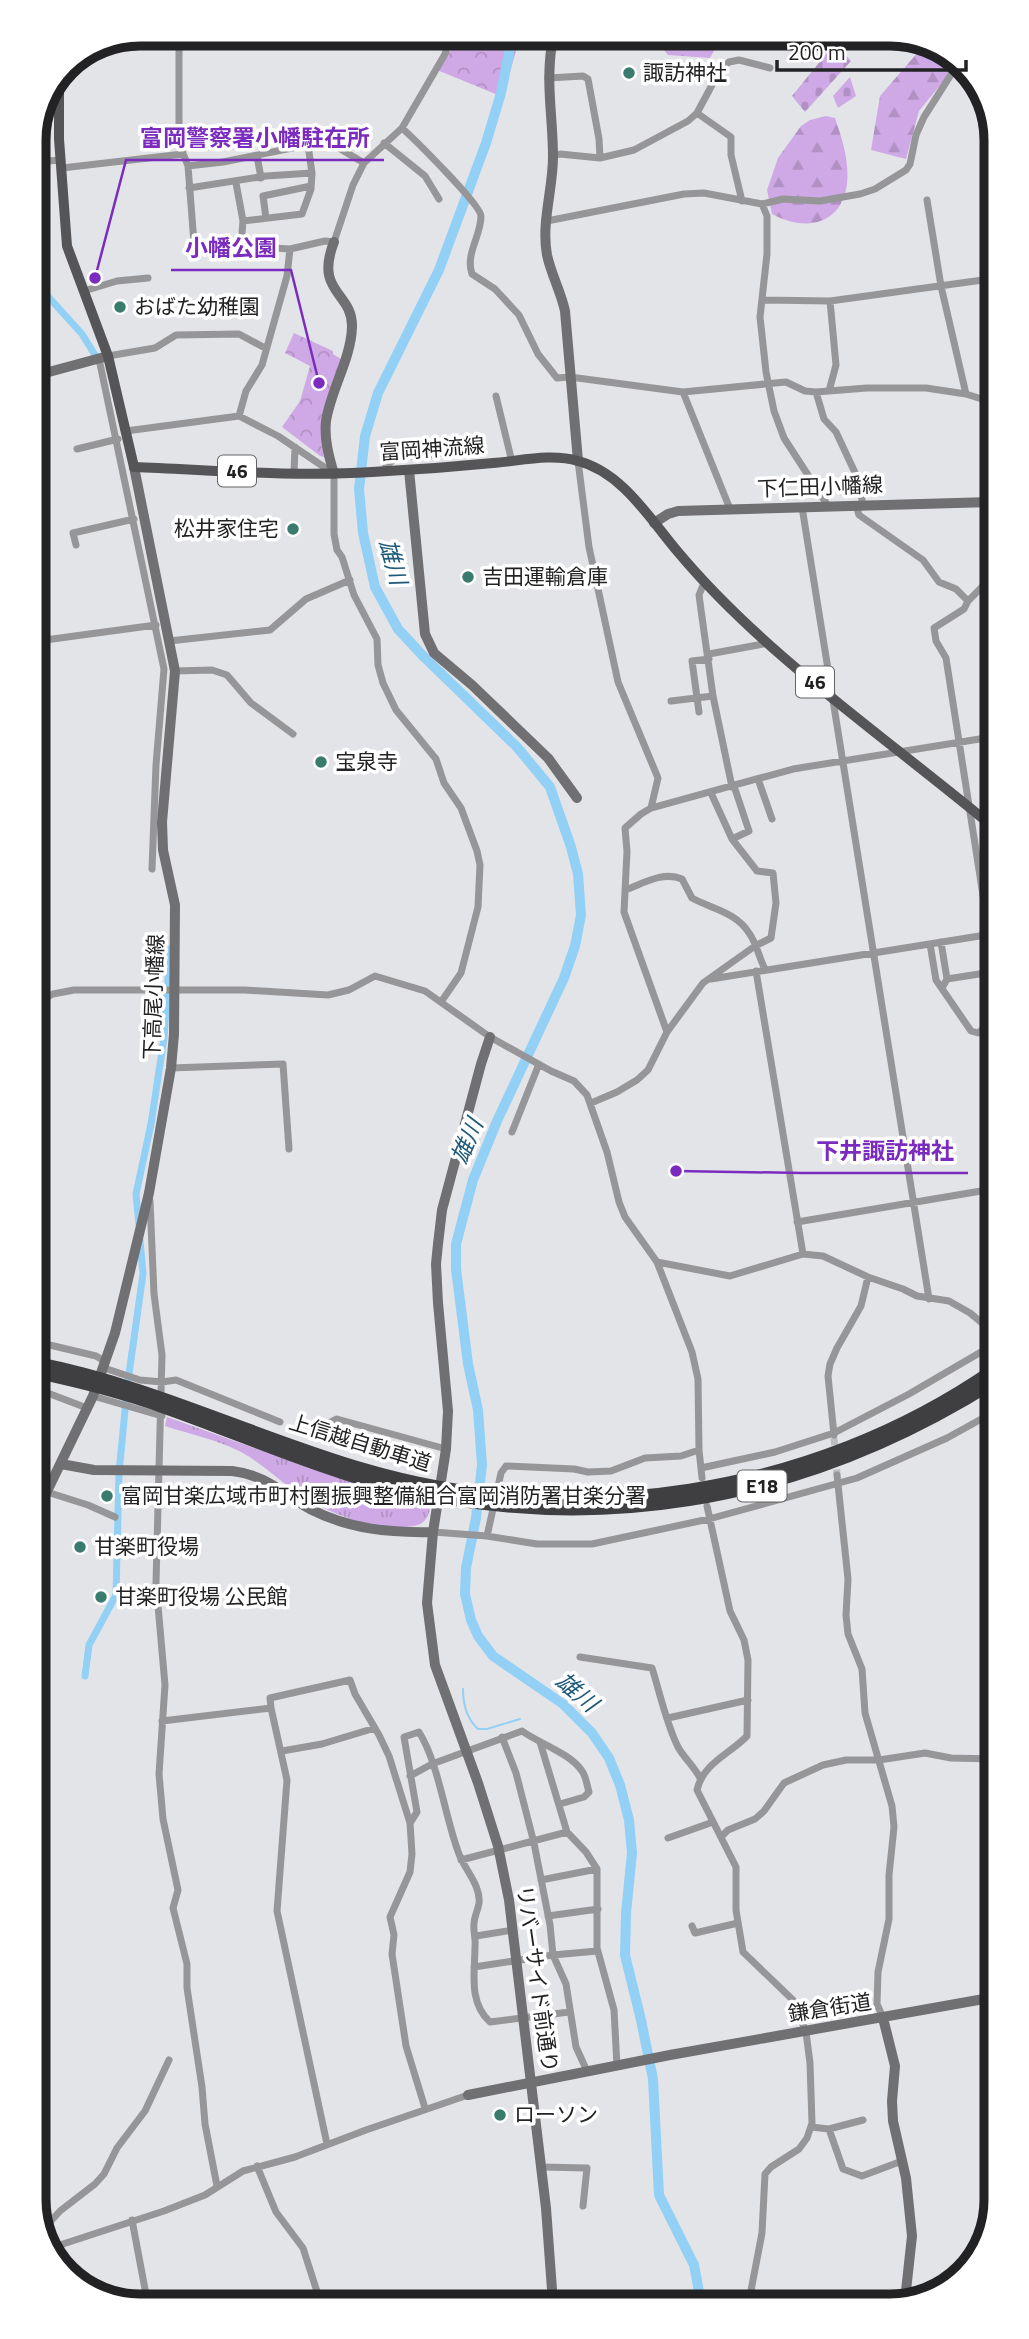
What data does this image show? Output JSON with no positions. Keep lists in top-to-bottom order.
{
  "streets": {
    "highway": ["上信越自動車道", "E18"],
    "main road": ["富岡神流線", "46"],
    "street": [
      "下仁田小幡線",
      "下高尾小幡線",
      "リバーサイド前通り",
      "鎌倉街道"
    ]
  },
  "crossings": [
    ["富岡神流線", "下仁田小幡線"],
    ["富岡神流線", "下高尾小幡線"]
  ],
  "water": ["雄川"],
  "places": [
    "諏訪神社",
    "富岡警察署小幡駐在所",
    "おばた幼稚園",
    "小幡公園",
    "松井家住宅",
    "吉田運輸倉庫",
    "宝泉寺",
    "下井諏訪神社",
    "富岡甘楽広域市町村圏振興整備組合富岡消防署甘楽分署",
    "甘楽町役場",
    "甘楽町役場 公民館",
    "ローソン"
  ],
  "scale_bar": "200 m"
}
